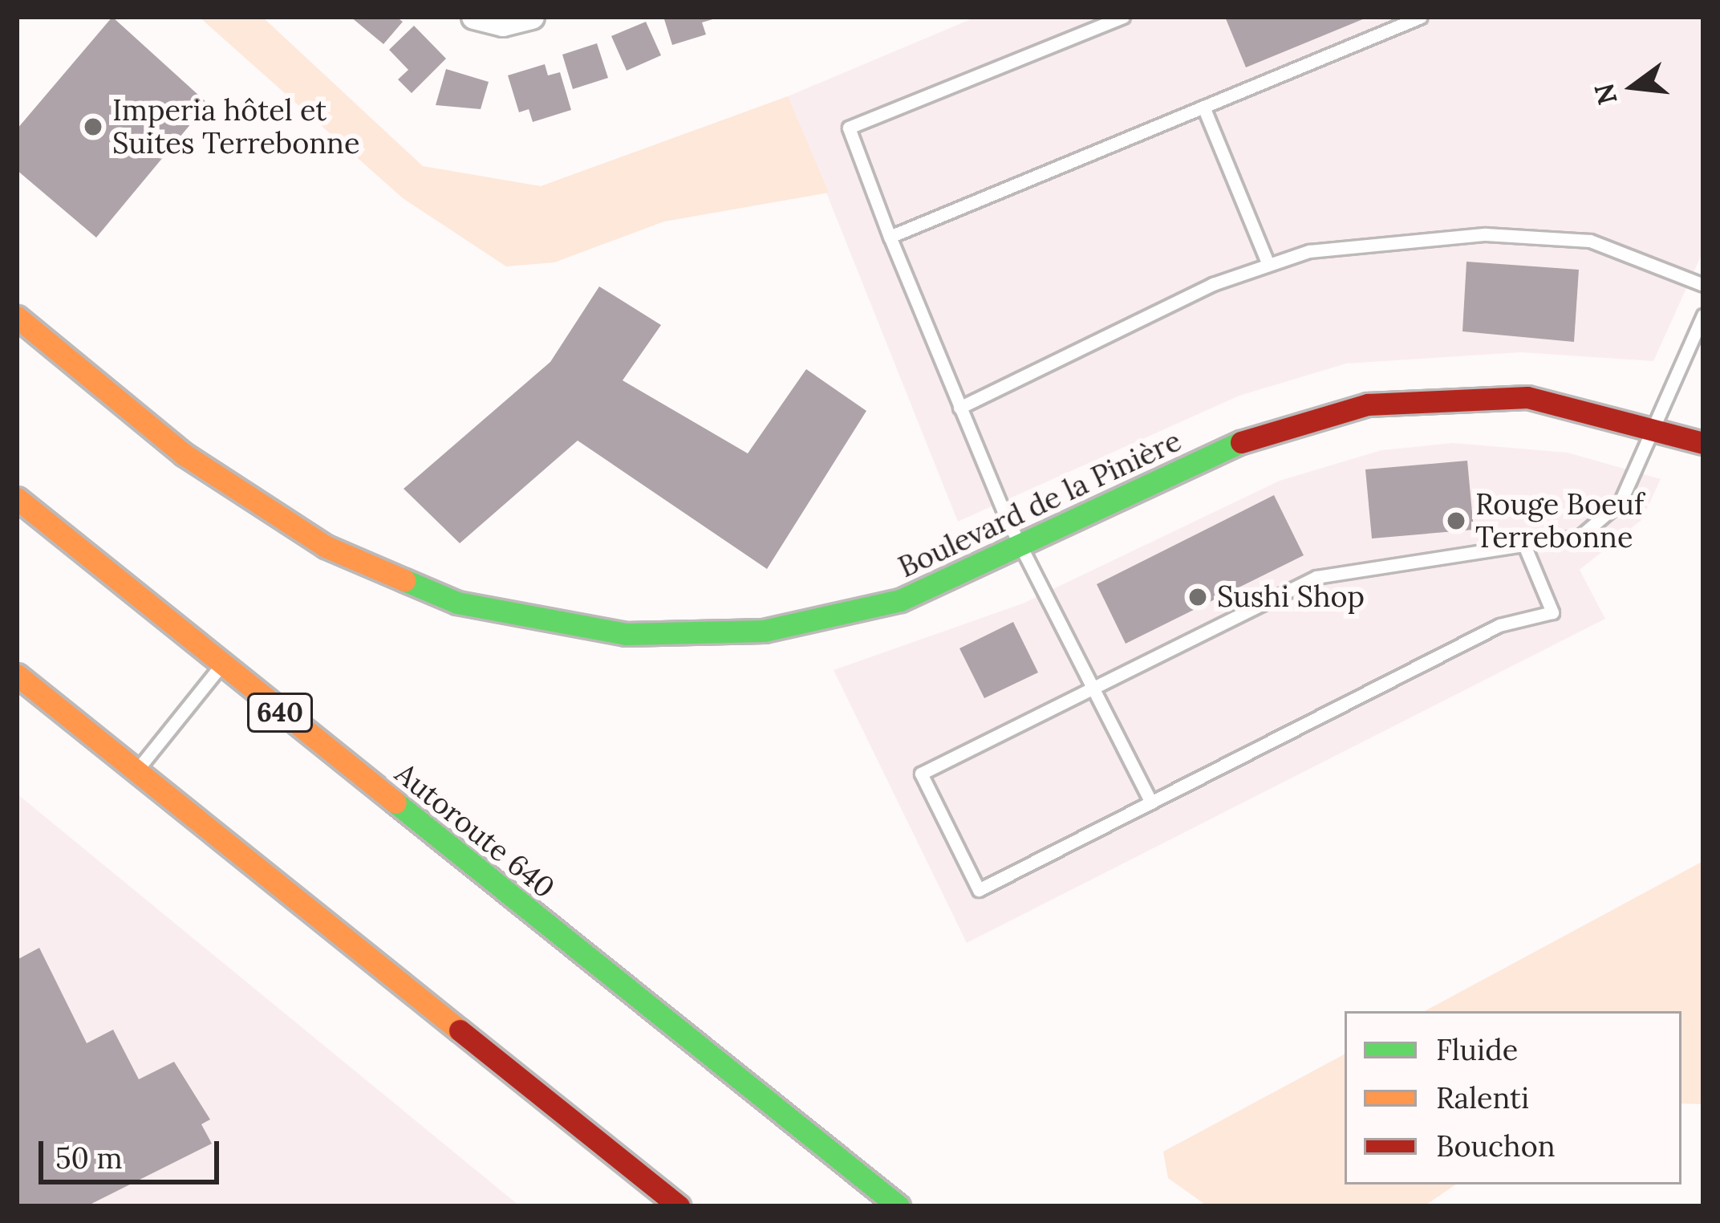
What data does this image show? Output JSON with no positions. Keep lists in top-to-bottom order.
{
  "streets": {
    "main road": ["Boulevard de la Pinière", "640", "Autoroute 640"]
  },
  "places": ["Imperia hôtel et Suites Terrebonne", "Rouge Boeuf Terrebonne", "Sushi Shop"],
  "legend": ["Fluide", "Ralenti", "Bouchon"],
  "scale_bar": "50 m",
  "north": "left"
}
